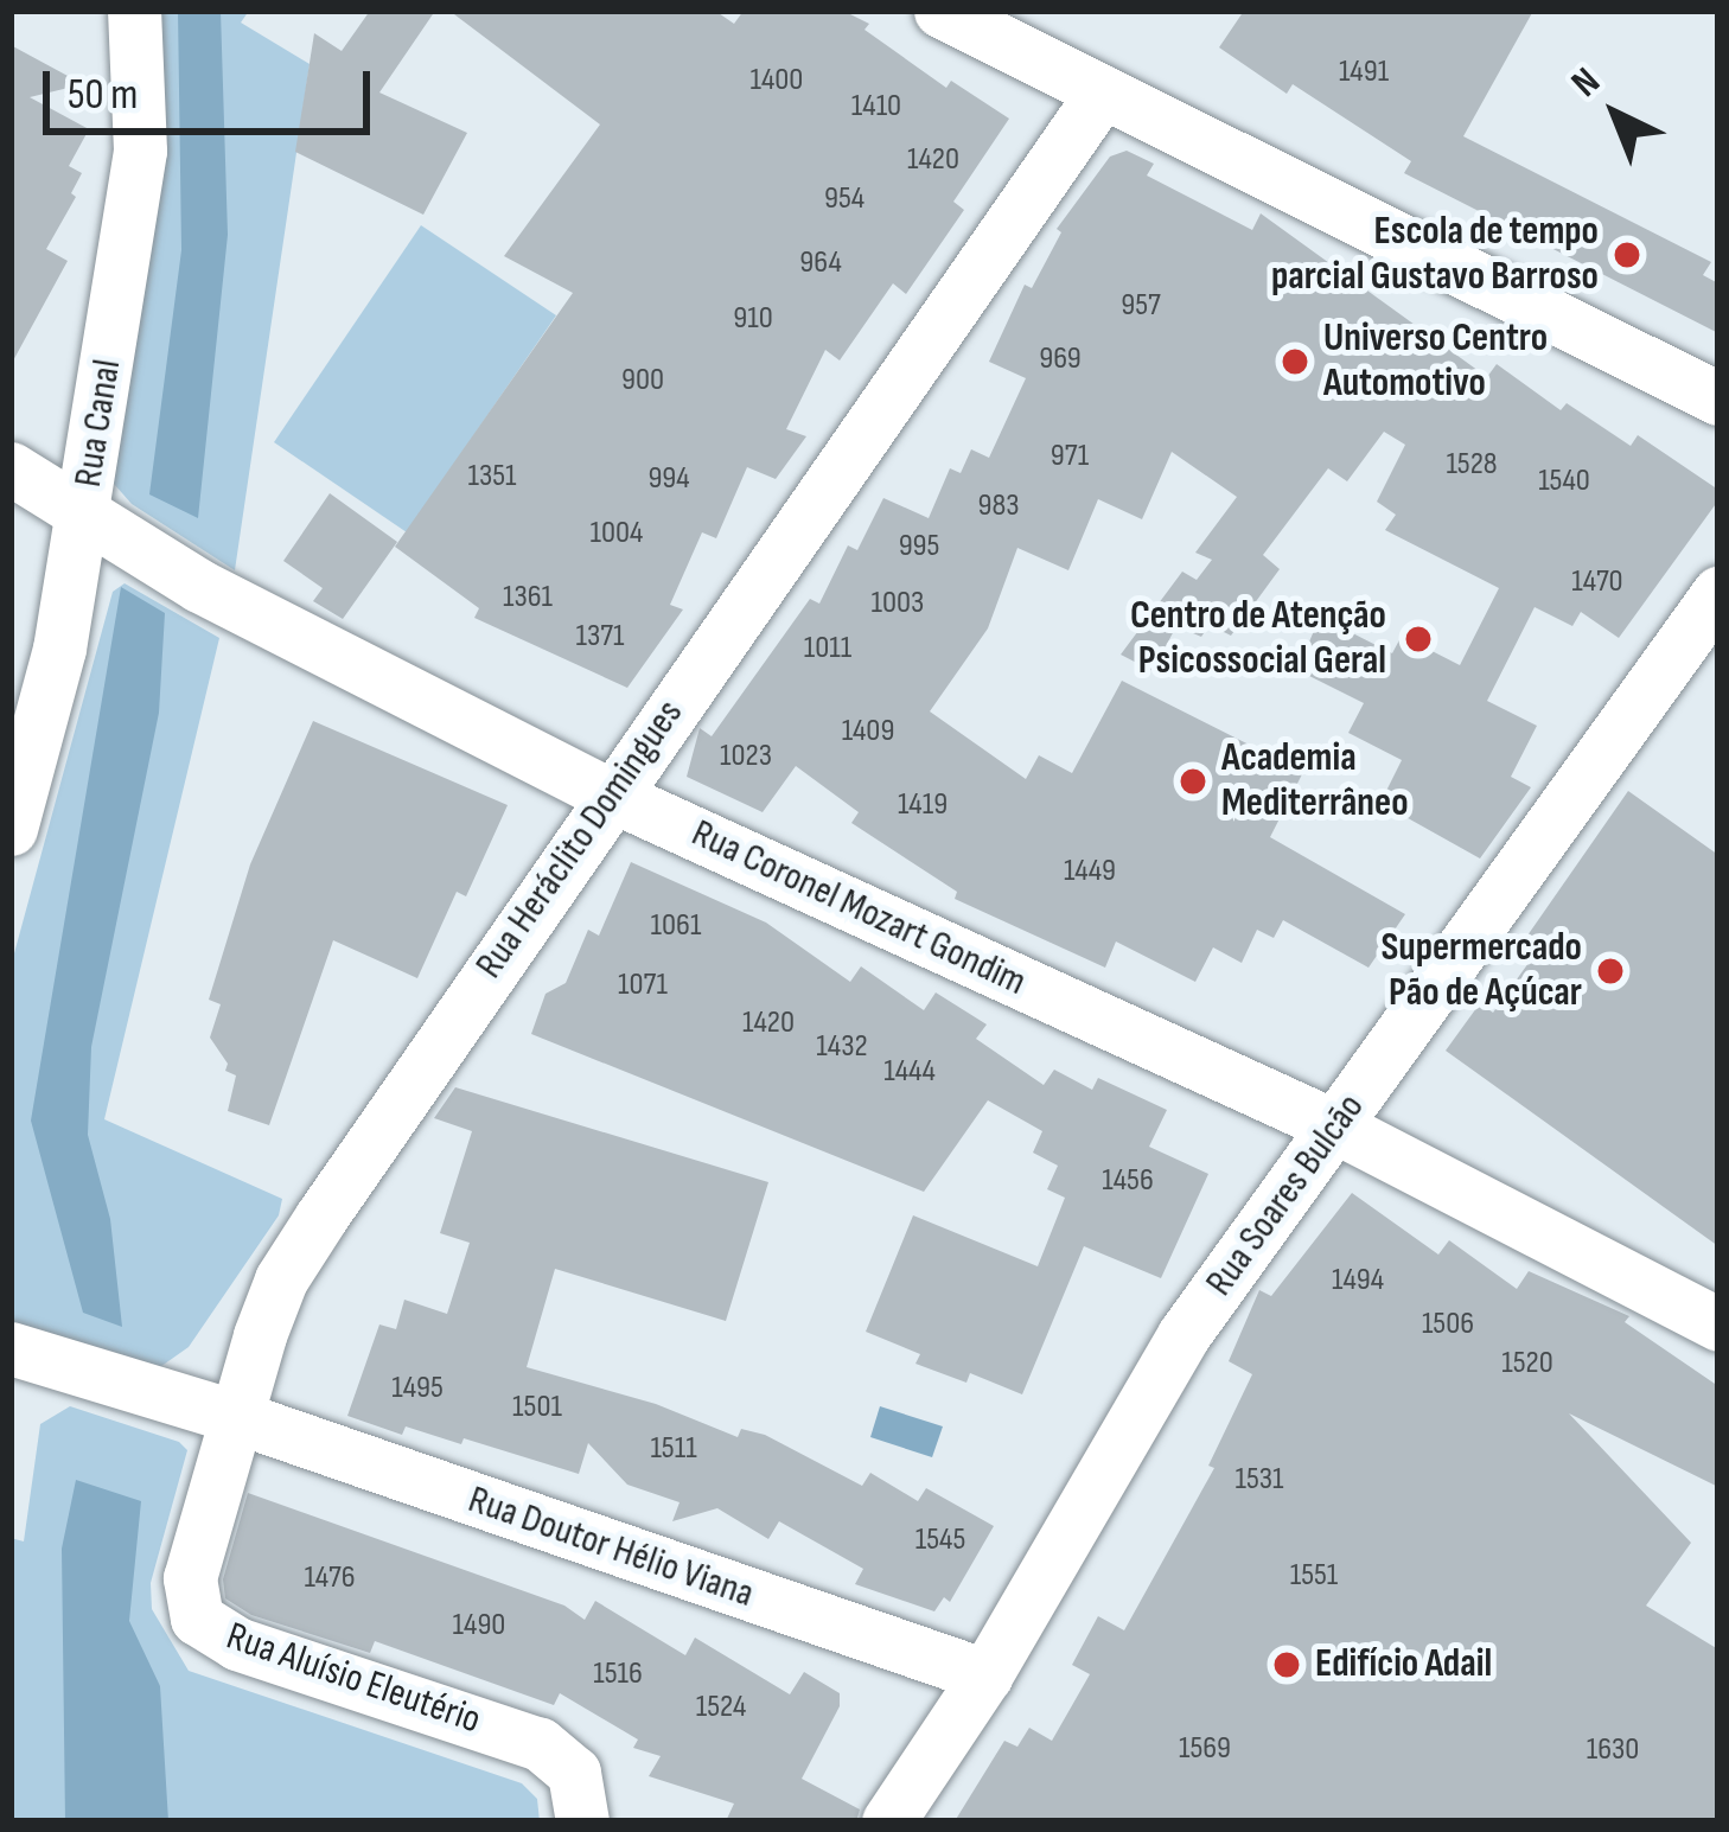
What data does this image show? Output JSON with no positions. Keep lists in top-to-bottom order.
{
  "streets": {
    "street": [
      "Rua Canal",
      "Rua Heráclito Domingues",
      "Rua Coronel Mozart Gondim",
      "Rua Soares Bulcão",
      "Rua Doutor Hélio Viana",
      "Rua Aluísio Eleutério"
    ]
  },
  "crossings": [
    ["Rua Canal", "Rua Coronel Mozart Gondim"],
    ["Rua Heráclito Domingues", "Rua Coronel Mozart Gondim"],
    ["Rua Heráclito Domingues", "Rua Doutor Hélio Viana"],
    ["Rua Heráclito Domingues", "Rua Aluísio Eleutério"],
    ["Rua Coronel Mozart Gondim", "Rua Soares Bulcão"],
    ["Rua Soares Bulcão", "Rua Doutor Hélio Viana"],
    ["Rua Doutor Hélio Viana", "Rua Aluísio Eleutério"]
  ],
  "places": [
    "Escola de tempo parcial Gustavo Barroso",
    "Universo Centro Automotivo",
    "Centro de Atenção Psicossocial Geral",
    "Academia Mediterrâneo",
    "Supermercado Pão de Açúcar",
    "Edifício Adail"
  ],
  "house_numbers": [
    "1491",
    "1400",
    "1410",
    "1420",
    "954",
    "964",
    "957",
    "910",
    "969",
    "900",
    "971",
    "1528",
    "1351",
    "994",
    "1540",
    "983",
    "1004",
    "995",
    "1470",
    "1361",
    "1003",
    "1371",
    "1011",
    "1409",
    "1023",
    "1419",
    "1449",
    "1061",
    "1071",
    "1420",
    "1432",
    "1444",
    "1456",
    "1494",
    "1506",
    "1520",
    "1495",
    "1501",
    "1511",
    "1531",
    "1545",
    "1551",
    "1476",
    "1490",
    "1516",
    "1524",
    "1569",
    "1630"
  ],
  "scale_bar": "50 m",
  "north": "top left"
}
